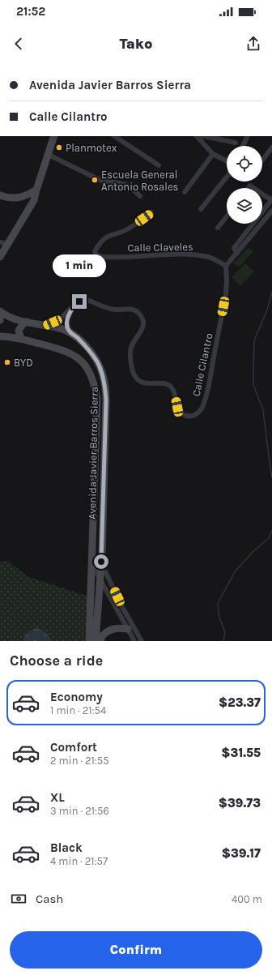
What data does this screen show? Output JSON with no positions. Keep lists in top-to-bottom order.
{
  "streets": {
    "street": ["Calle Claveles", "Calle Cilantro", "Avenida Javier Barros Sierra"]
  },
  "crossings": [
    ["Calle Claveles", "Calle Cilantro"],
    ["Calle Cilantro", "Avenida Javier Barros Sierra"]
  ],
  "places": ["Planmotex", "Escuela General Antonio Rosales", "BYD"],
  "page": {
    "status": "21:52",
    "header": "Tako",
    "banner": ["Avenida Javier Barros Sierra", "Calle Cilantro"],
    "bubble": "1 min",
    "heading": "Choose a ride",
    "list": [
      {
        "name": "Economy",
        "note": "1 min · 21:54",
        "value": "$23.37"
      },
      {
        "name": "Comfort",
        "note": "2 min · 21:55",
        "value": "$31.55"
      },
      {
        "name": "XL",
        "note": "3 min · 21:56",
        "value": "$39.73"
      },
      {
        "name": "Black",
        "note": "4 min · 21:57",
        "value": "$39.17"
      }
    ],
    "pay": ["Cash", "400 m"],
    "buttons": "Confirm"
  }
}
